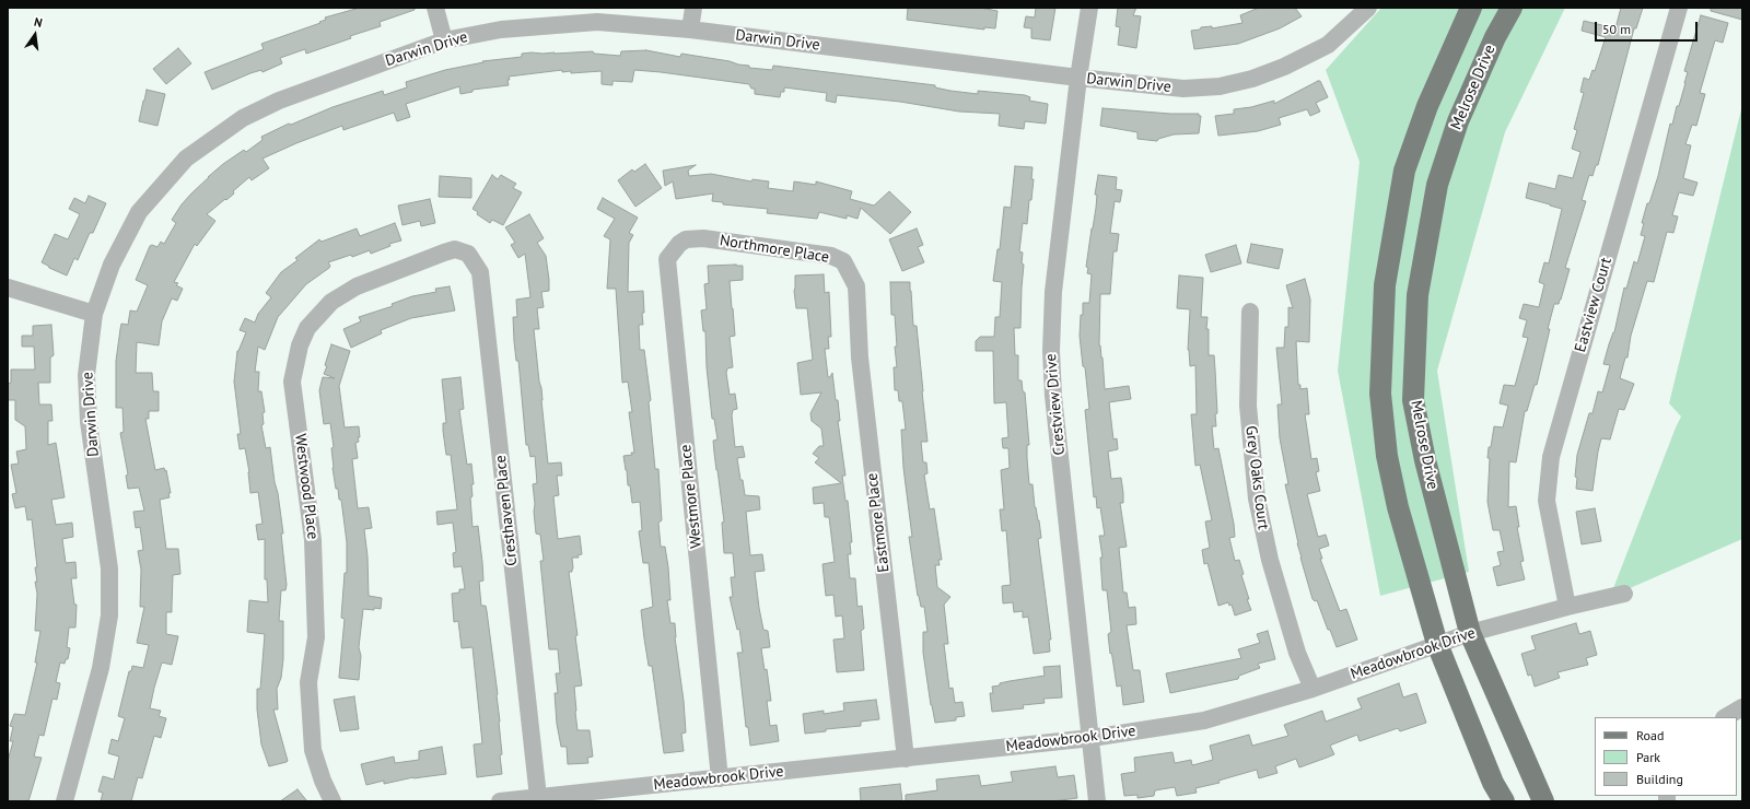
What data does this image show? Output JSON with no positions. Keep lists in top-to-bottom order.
{
  "streets": {
    "main road": ["Melrose Drive"],
    "street": [
      "Darwin Drive",
      "Northmore Place",
      "Eastview Court",
      "Crestview Drive",
      "Grey Oaks Court",
      "Westwood Place",
      "Westmore Place",
      "Cresthaven Place",
      "Eastmore Place",
      "Meadowbrook Drive"
    ]
  },
  "crossings": [
    ["Darwin Drive", "Crestview Drive"],
    ["Melrose Drive", "Meadowbrook Drive"],
    ["Northmore Place", "Westmore Place"],
    ["Northmore Place", "Eastmore Place"],
    ["Eastview Court", "Meadowbrook Drive"],
    ["Crestview Drive", "Meadowbrook Drive"],
    ["Grey Oaks Court", "Meadowbrook Drive"],
    ["Westwood Place", "Cresthaven Place"],
    ["Westmore Place", "Meadowbrook Drive"],
    ["Cresthaven Place", "Meadowbrook Drive"],
    ["Eastmore Place", "Meadowbrook Drive"]
  ],
  "legend": ["Road", "Park", "Building"],
  "scale_bar": "50 m",
  "north": "top"
}
